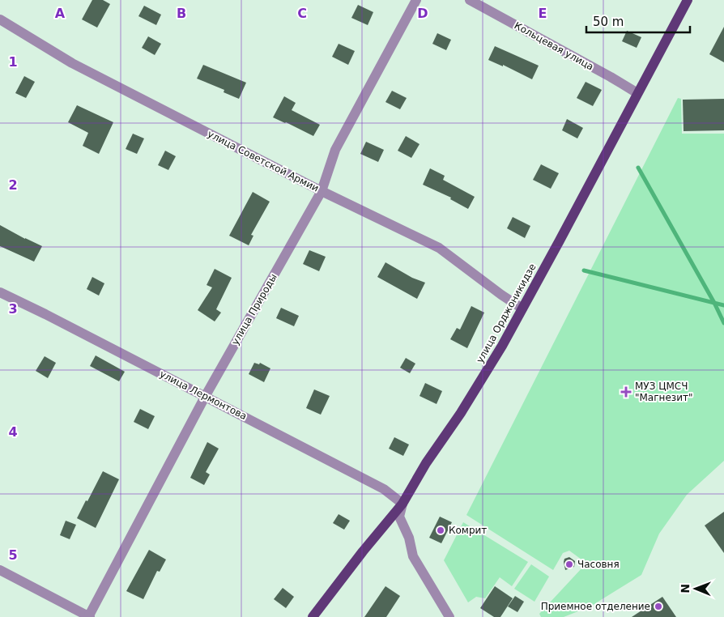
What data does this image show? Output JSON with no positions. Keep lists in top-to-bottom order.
{
  "streets": {
    "main road": ["улица Орджоникидзе"],
    "street": [
      "Кольцевая улица",
      "улица Советской Армии",
      "улица Природы",
      "улица Лермонтова"
    ]
  },
  "crossings": [
    ["Кольцевая улица", "улица Орджоникидзе"],
    ["улица Советской Армии", "улица Природы"],
    ["улица Советской Армии", "улица Орджоникидзе"],
    ["улица Природы", "улица Лермонтова"],
    ["улица Орджоникидзе", "улица Лермонтова"]
  ],
  "places": {
    "health": ["МУЗ ЦМСЧ \"Магнезит\""],
    "other": ["Комрит", "Часовня", "Приемное отделение"]
  },
  "scale_bar": "50 m",
  "north": "left",
  "grid": {
    "columns": [
      "A",
      "B",
      "C",
      "D",
      "E"
    ],
    "rows": [
      "1",
      "2",
      "3",
      "4",
      "5"
    ]
  }
}
